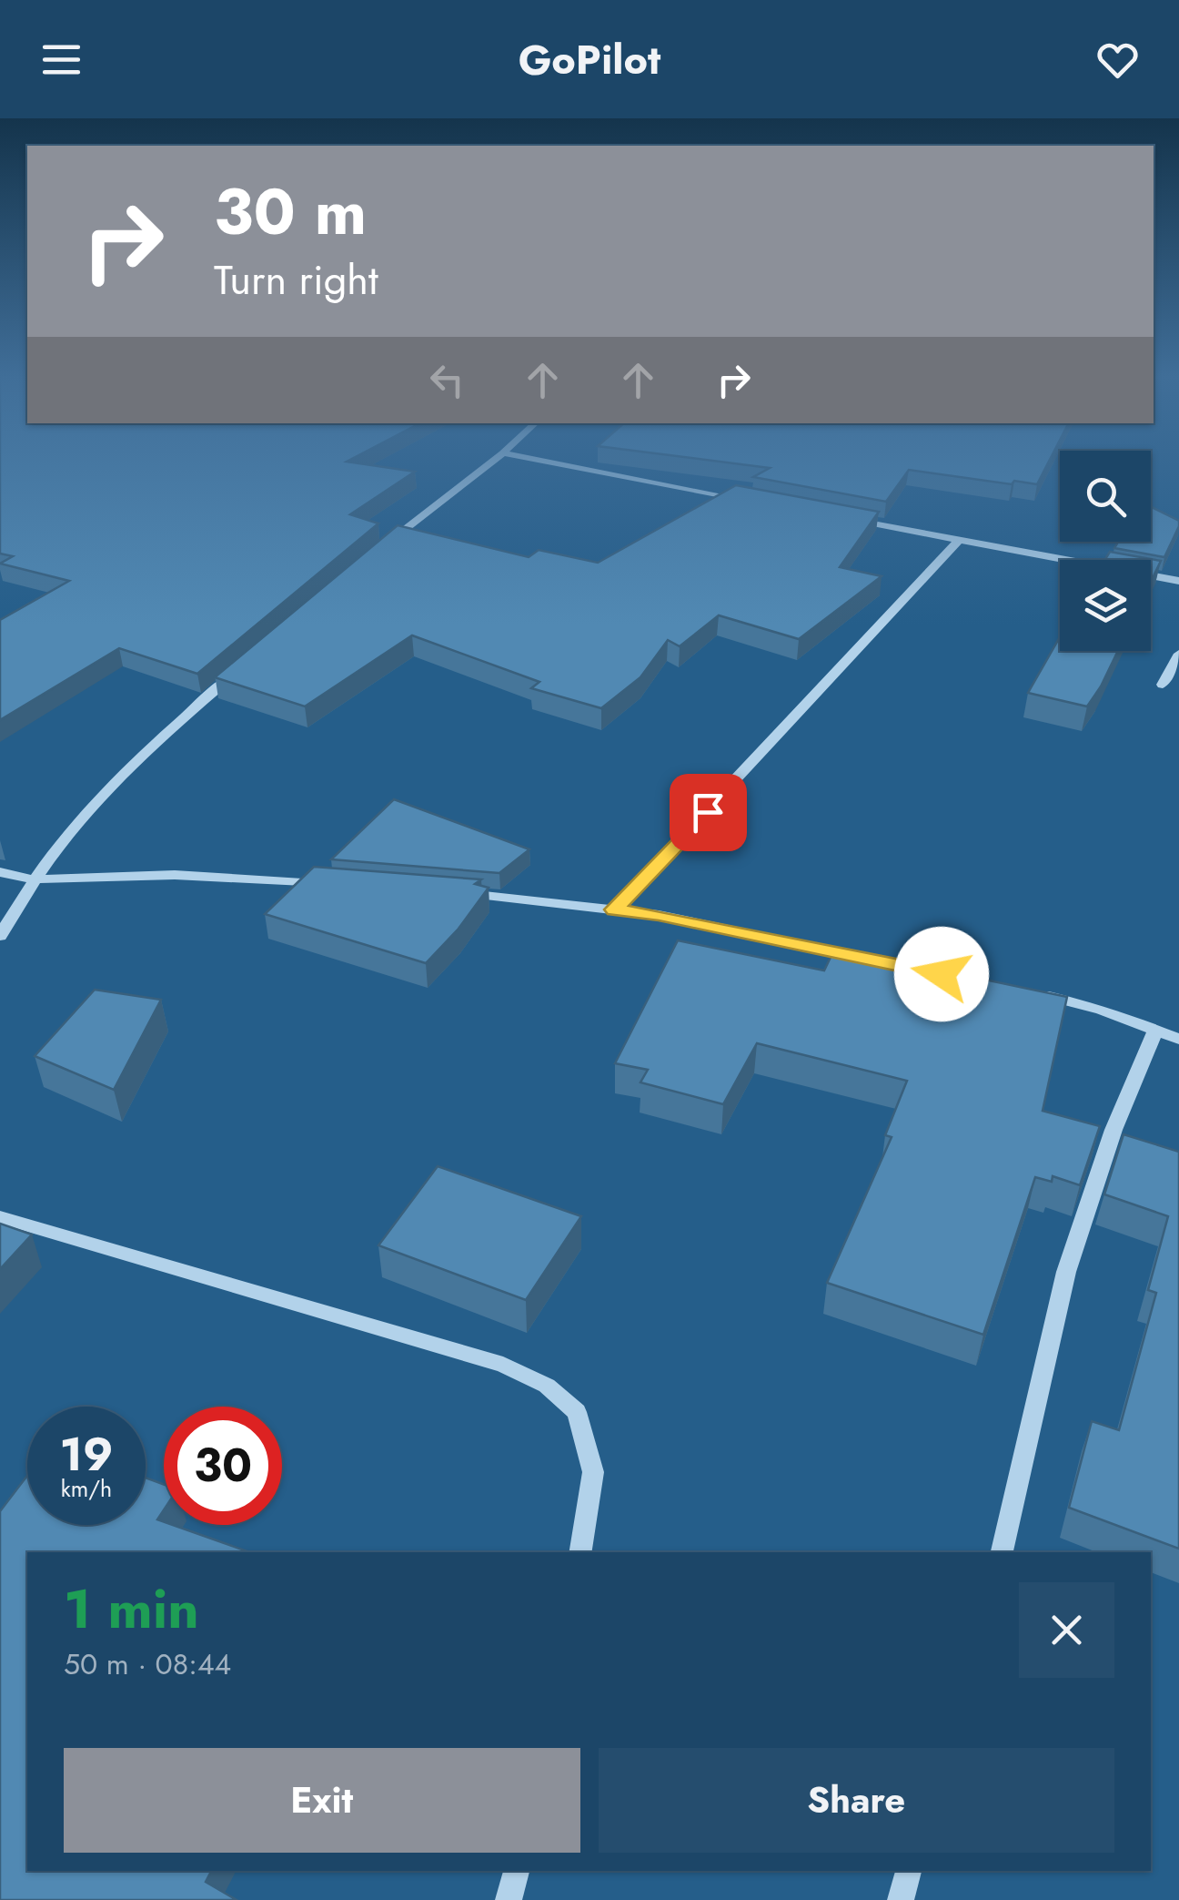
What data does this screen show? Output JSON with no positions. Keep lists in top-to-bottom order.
{
  "page": {
    "header": "GoPilot",
    "turn": ["30 m", "Turn right"],
    "speed": "19 km/h",
    "limit": "30",
    "heading": ["1 min", "50 m · 08:44"],
    "buttons": ["Exit", "Share"]
  }
}
